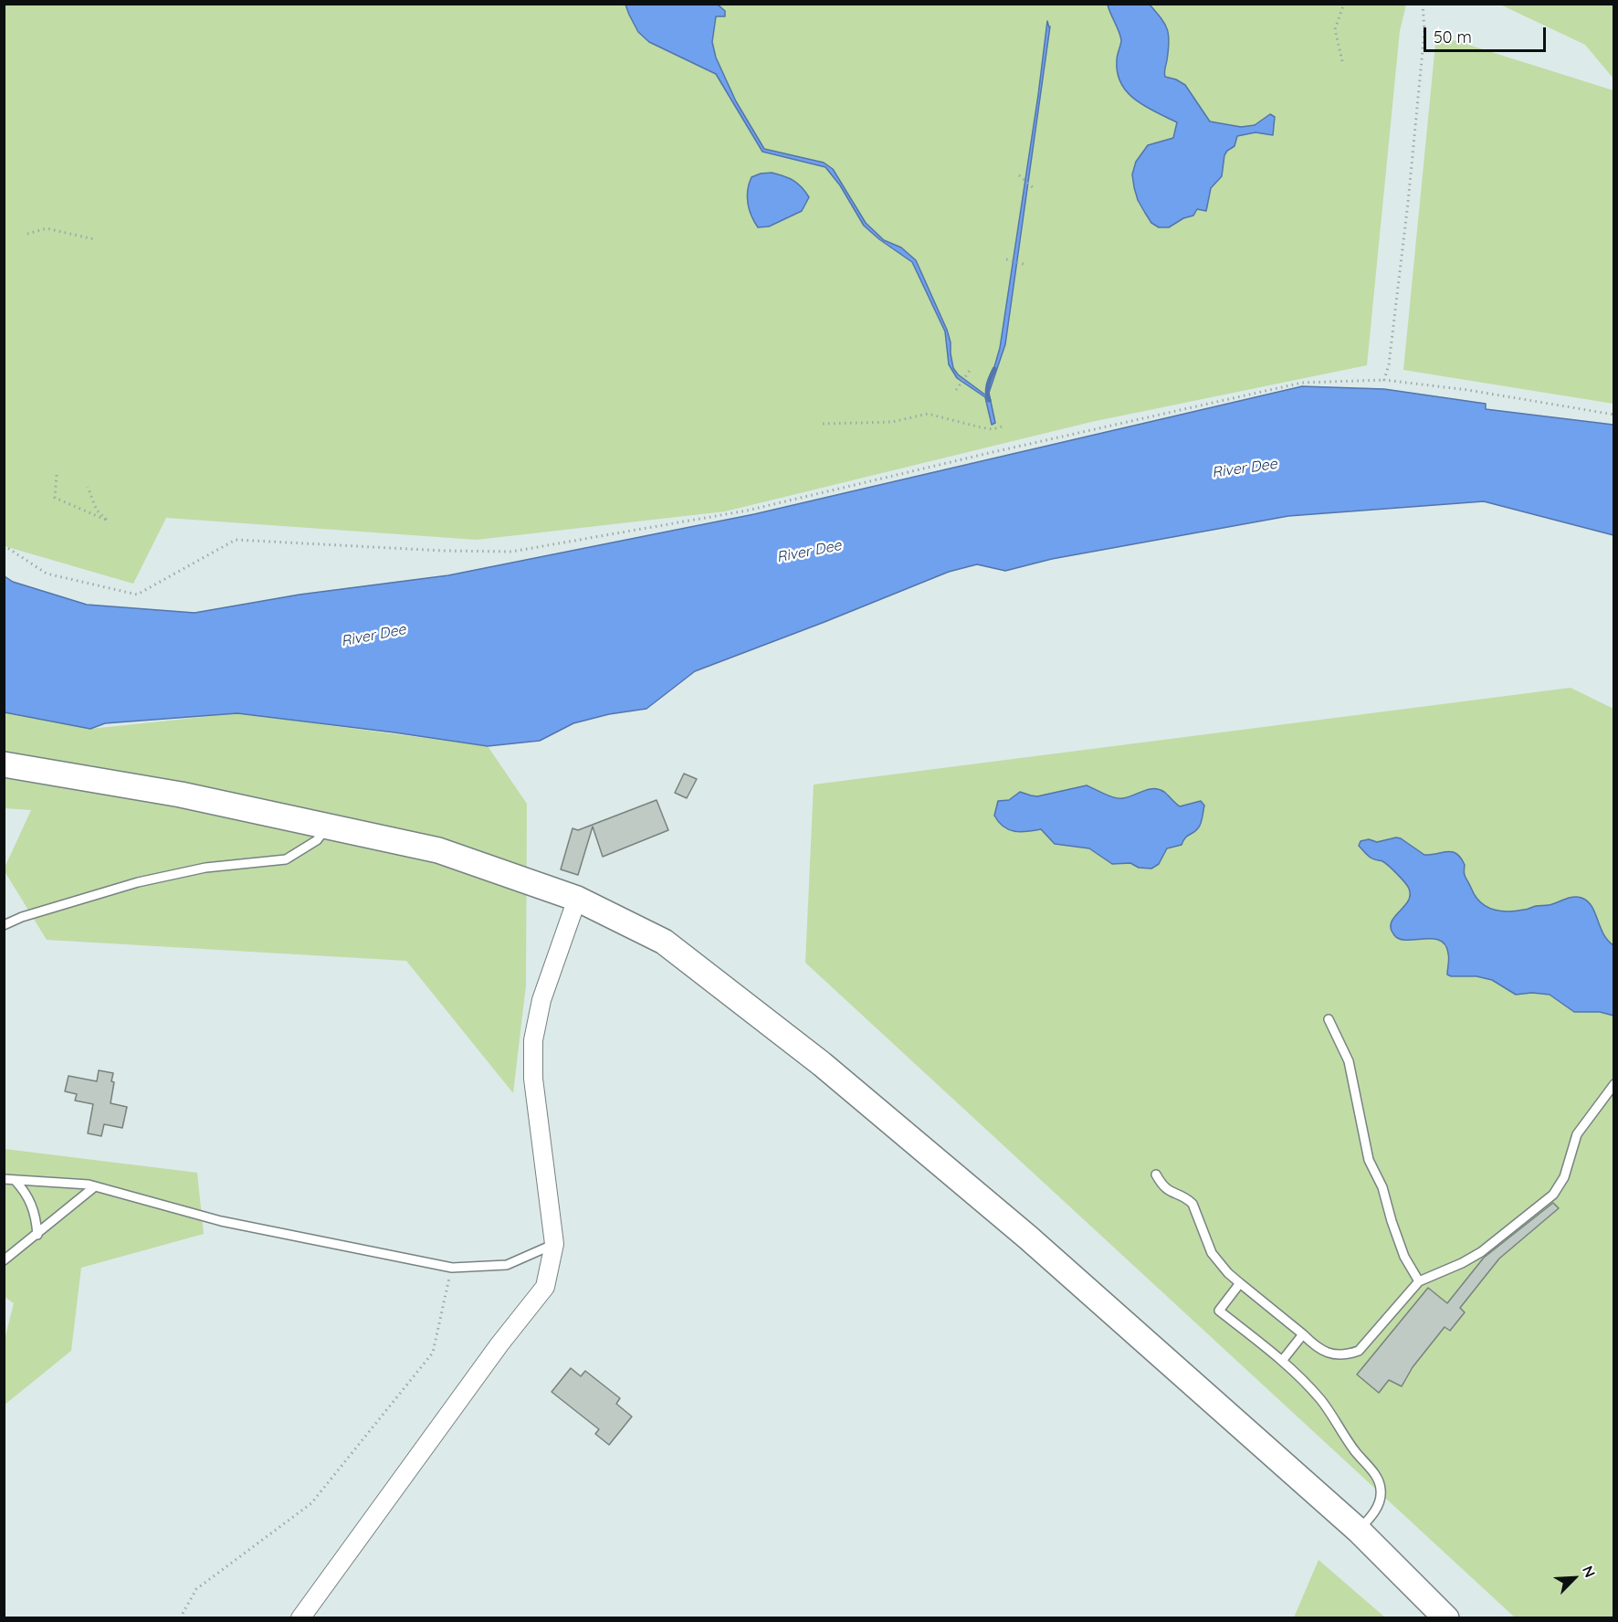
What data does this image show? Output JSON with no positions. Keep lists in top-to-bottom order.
{
  "water": ["River Dee"],
  "scale_bar": "50 m",
  "north": "top right"
}
